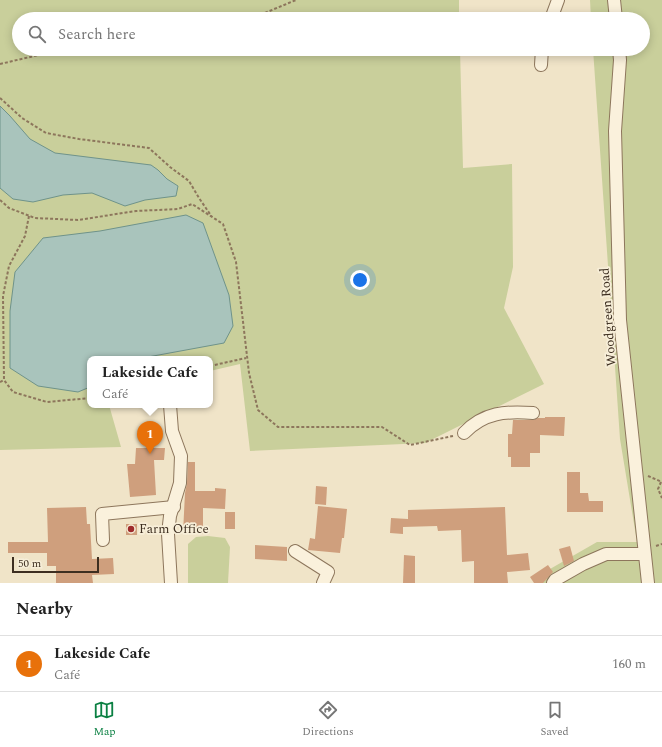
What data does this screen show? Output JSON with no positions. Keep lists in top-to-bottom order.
{
  "streets": {
    "street": ["Woodgreen Road"]
  },
  "places": ["Farm Office"],
  "scale_bar": "50 m",
  "page": {
    "search": "Search here",
    "popup": ["Lakeside Cafe", "Café"],
    "pins": "1",
    "scale": "50 m",
    "heading": "Nearby",
    "list": [
      {
        "mark": "1",
        "name": "Lakeside Cafe",
        "note": "Café",
        "value": "160 m"
      }
    ],
    "nav": ["Map", "Directions", "Saved"]
  }
}
